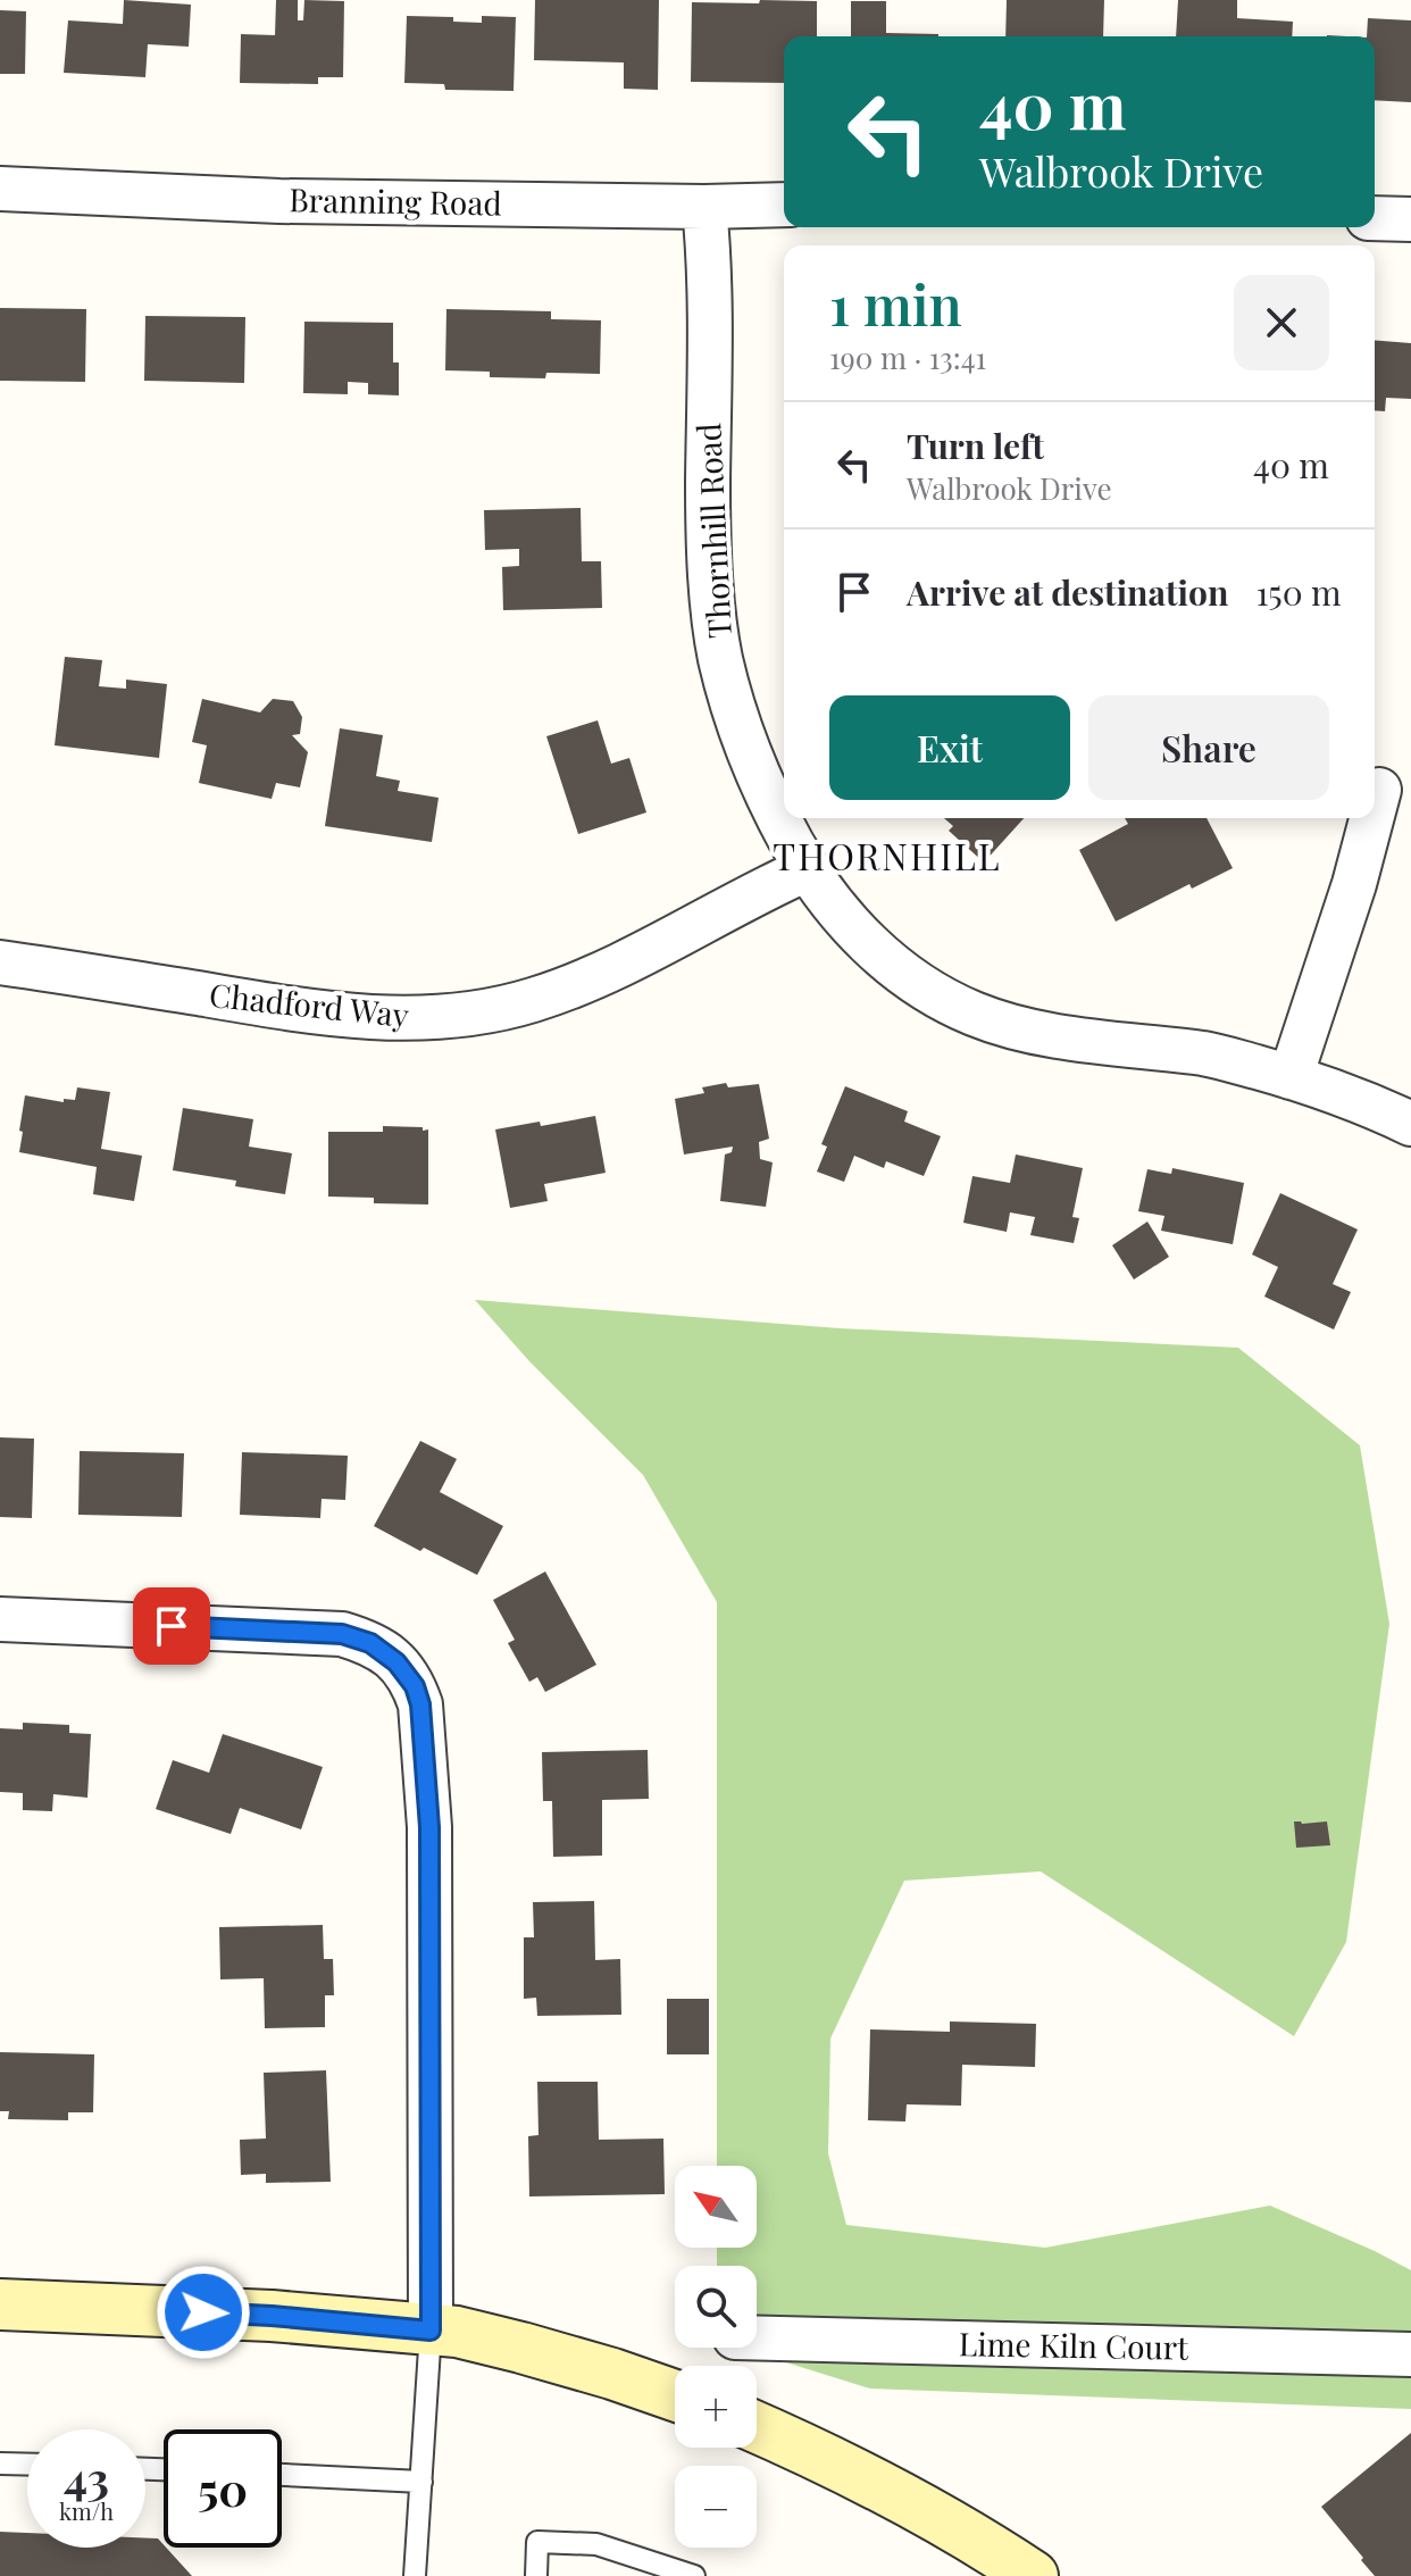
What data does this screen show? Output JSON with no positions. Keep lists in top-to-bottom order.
{
  "streets": {
    "street": [
      "Branning Road",
      "Thornhill Road",
      "Chadford Way",
      "Lime Kiln Court"
    ]
  },
  "crossings": [
    ["Branning Road", "Thornhill Road"],
    ["Thornhill Road", "Chadford Way"]
  ],
  "districts": ["THORNHILL"],
  "north": "top left",
  "page": {
    "turn": ["40 m", "Walbrook Drive"],
    "heading": ["1 min", "190 m · 13:41"],
    "list": [
      {
        "name": "Turn left",
        "note": "Walbrook Drive",
        "value": "40 m"
      },
      {
        "name": "Arrive at destination",
        "value": "150 m"
      }
    ],
    "buttons": ["Exit", "Share"],
    "map_buttons": ["+", "−"],
    "speed": "43 km/h",
    "limit": "50"
  }
}
